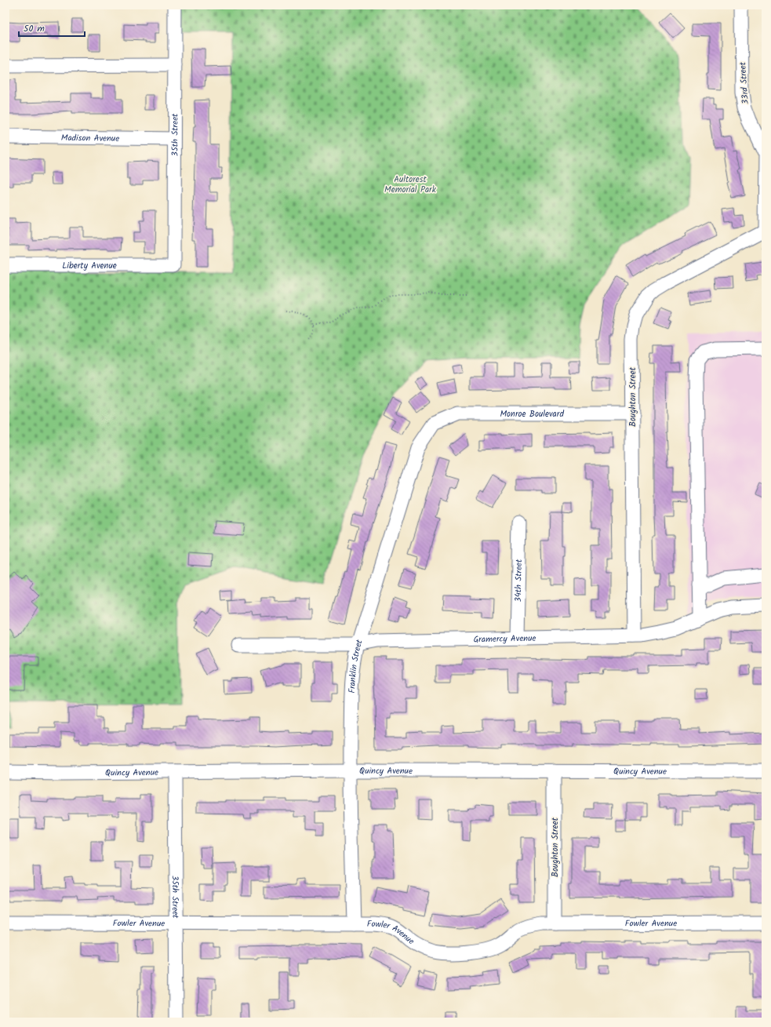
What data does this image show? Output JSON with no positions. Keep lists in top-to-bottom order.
{
  "streets": {
    "street": [
      "33rd Street",
      "35th Street",
      "Madison Avenue",
      "Liberty Avenue",
      "Boughton Street",
      "Monroe Boulevard",
      "34th Street",
      "Gramercy Avenue",
      "Franklin Street",
      "Quincy Avenue",
      "Fowler Avenue"
    ]
  },
  "crossings": [
    ["33rd Street", "Boughton Street"],
    ["35th Street", "Madison Avenue"],
    ["35th Street", "Liberty Avenue"],
    ["35th Street", "Quincy Avenue"],
    ["35th Street", "Fowler Avenue"],
    ["Boughton Street", "Monroe Boulevard"],
    ["Boughton Street", "Gramercy Avenue"],
    ["Boughton Street", "Quincy Avenue"],
    ["Boughton Street", "Fowler Avenue"],
    ["Monroe Boulevard", "Franklin Street"],
    ["34th Street", "Gramercy Avenue"],
    ["Gramercy Avenue", "Franklin Street"],
    ["Franklin Street", "Quincy Avenue"],
    ["Franklin Street", "Fowler Avenue"]
  ],
  "parks": ["Aultorest Memorial Park"],
  "scale_bar": "50 m"
}
